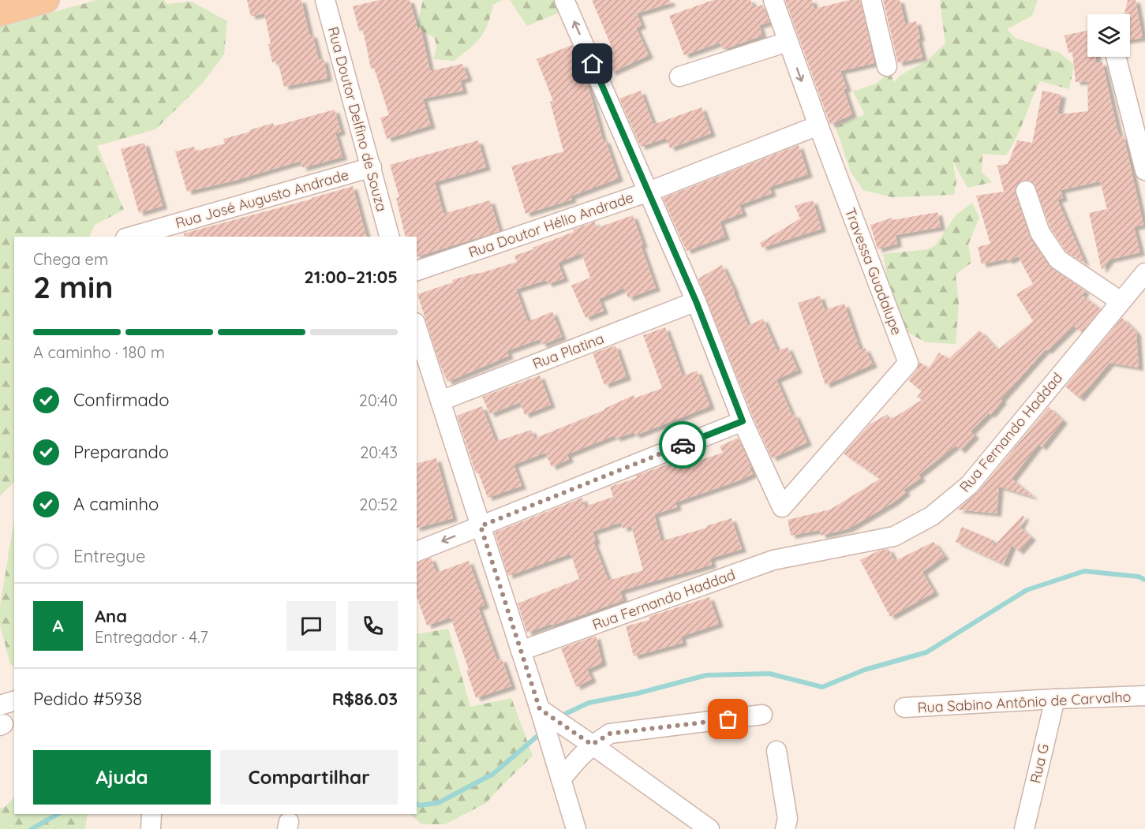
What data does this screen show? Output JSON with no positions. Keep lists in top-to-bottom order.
{
  "streets": {
    "street": [
      "Rua Doutor Delfino de Souza",
      "Rua José Augusto Andrade",
      "Rua Doutor Hélio Andrade",
      "Travessa Guadalupe",
      "Rua Platina",
      "Rua Fernando Haddad",
      "Rua Sabino Antônio de Carvalho",
      "Rua G"
    ]
  },
  "crossings": [
    ["Rua Doutor Delfino de Souza", "Rua José Augusto Andrade"],
    ["Rua Doutor Hélio Andrade", "Travessa Guadalupe"],
    ["Rua Sabino Antônio de Carvalho", "Rua G"]
  ],
  "page": {
    "heading": ["2 min", "Chega em", "21:00–21:05"],
    "panel": [
      "Ana",
      "Entregador · 4.7",
      "Pedido #5938",
      "R$86.03"
    ],
    "bar": "A caminho · 180 m",
    "list": [
      ["Confirmado", "20:40"],
      ["Preparando", "20:43"],
      ["A caminho", "20:52"],
      "Entregue"
    ],
    "round": "A",
    "buttons": ["Ajuda", "Compartilhar"]
  }
}
